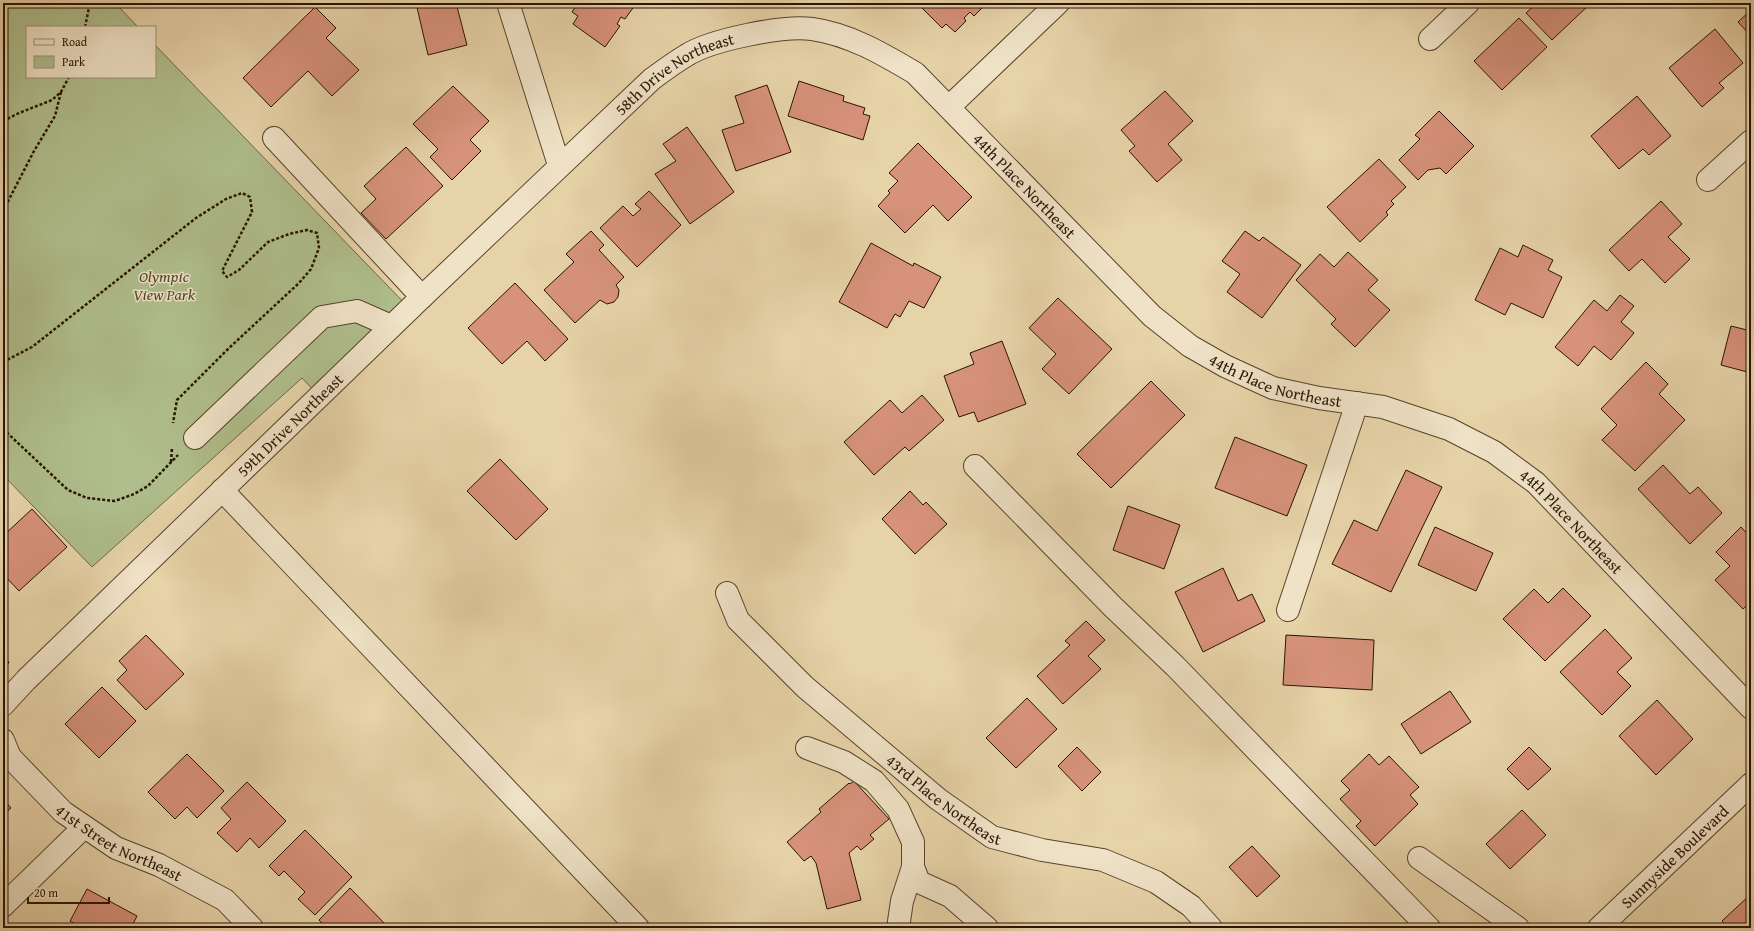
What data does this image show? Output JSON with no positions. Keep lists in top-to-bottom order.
{
  "streets": {
    "street": [
      "58th Drive Northeast",
      "44th Place Northeast",
      "59th Drive Northeast",
      "43rd Place Northeast",
      "41st Street Northeast",
      "Sunnyside Boulevard"
    ]
  },
  "crossings": [
    ["58th Drive Northeast", "44th Place Northeast"],
    ["58th Drive Northeast", "59th Drive Northeast"]
  ],
  "parks": ["Olympic View Park"],
  "legend": ["Road", "Park"],
  "scale_bar": "20 m"
}
